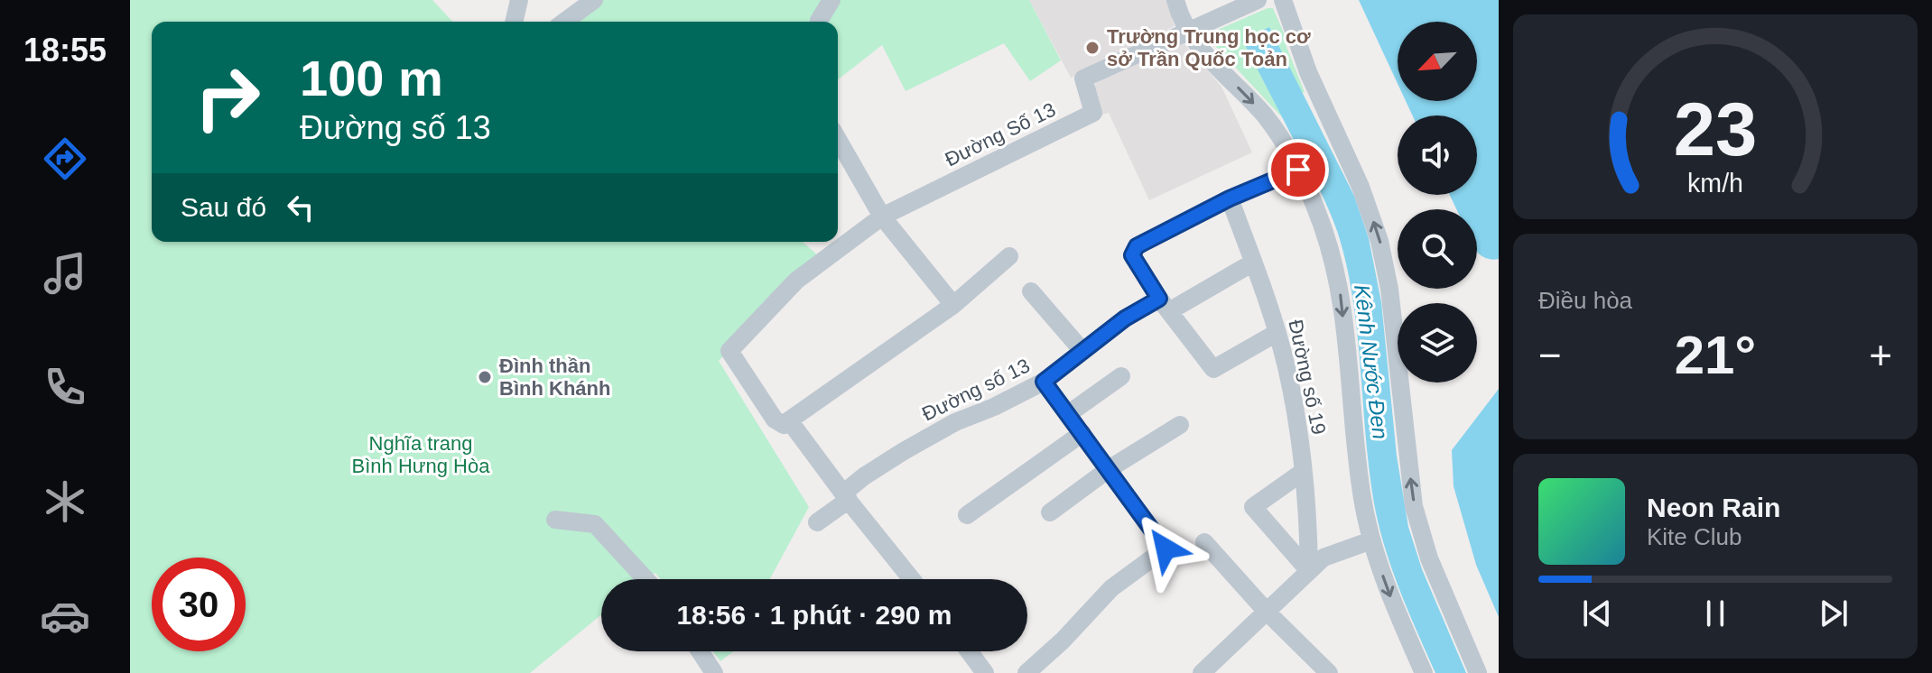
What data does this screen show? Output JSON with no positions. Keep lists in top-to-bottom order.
{
  "streets": {
    "street": ["Đường Số 13", "Đường số 19", "Đường số 13"]
  },
  "crossings": [
    ["Đường số 19", "Đường số 13"]
  ],
  "water": ["Kênh Nước Đen"],
  "parks": ["Nghĩa trang Bình Hưng Hòa"],
  "places": ["Trường Trung học cơ sở Trần Quốc Toản", "Đình thần Bình Khánh"],
  "north": "bottom left",
  "page": {
    "tabs": "18:55",
    "turn": ["100 m", "Đường số 13"],
    "then": "Sau đó",
    "tile": "Điều hòa",
    "heat": ["−", "21°", "+"],
    "song": ["Neon Rain", "Kite Club"],
    "limit": "30",
    "trip": "18:56 · 1 phút · 290 m",
    "gauge": ["23", "km/h"]
  }
}
